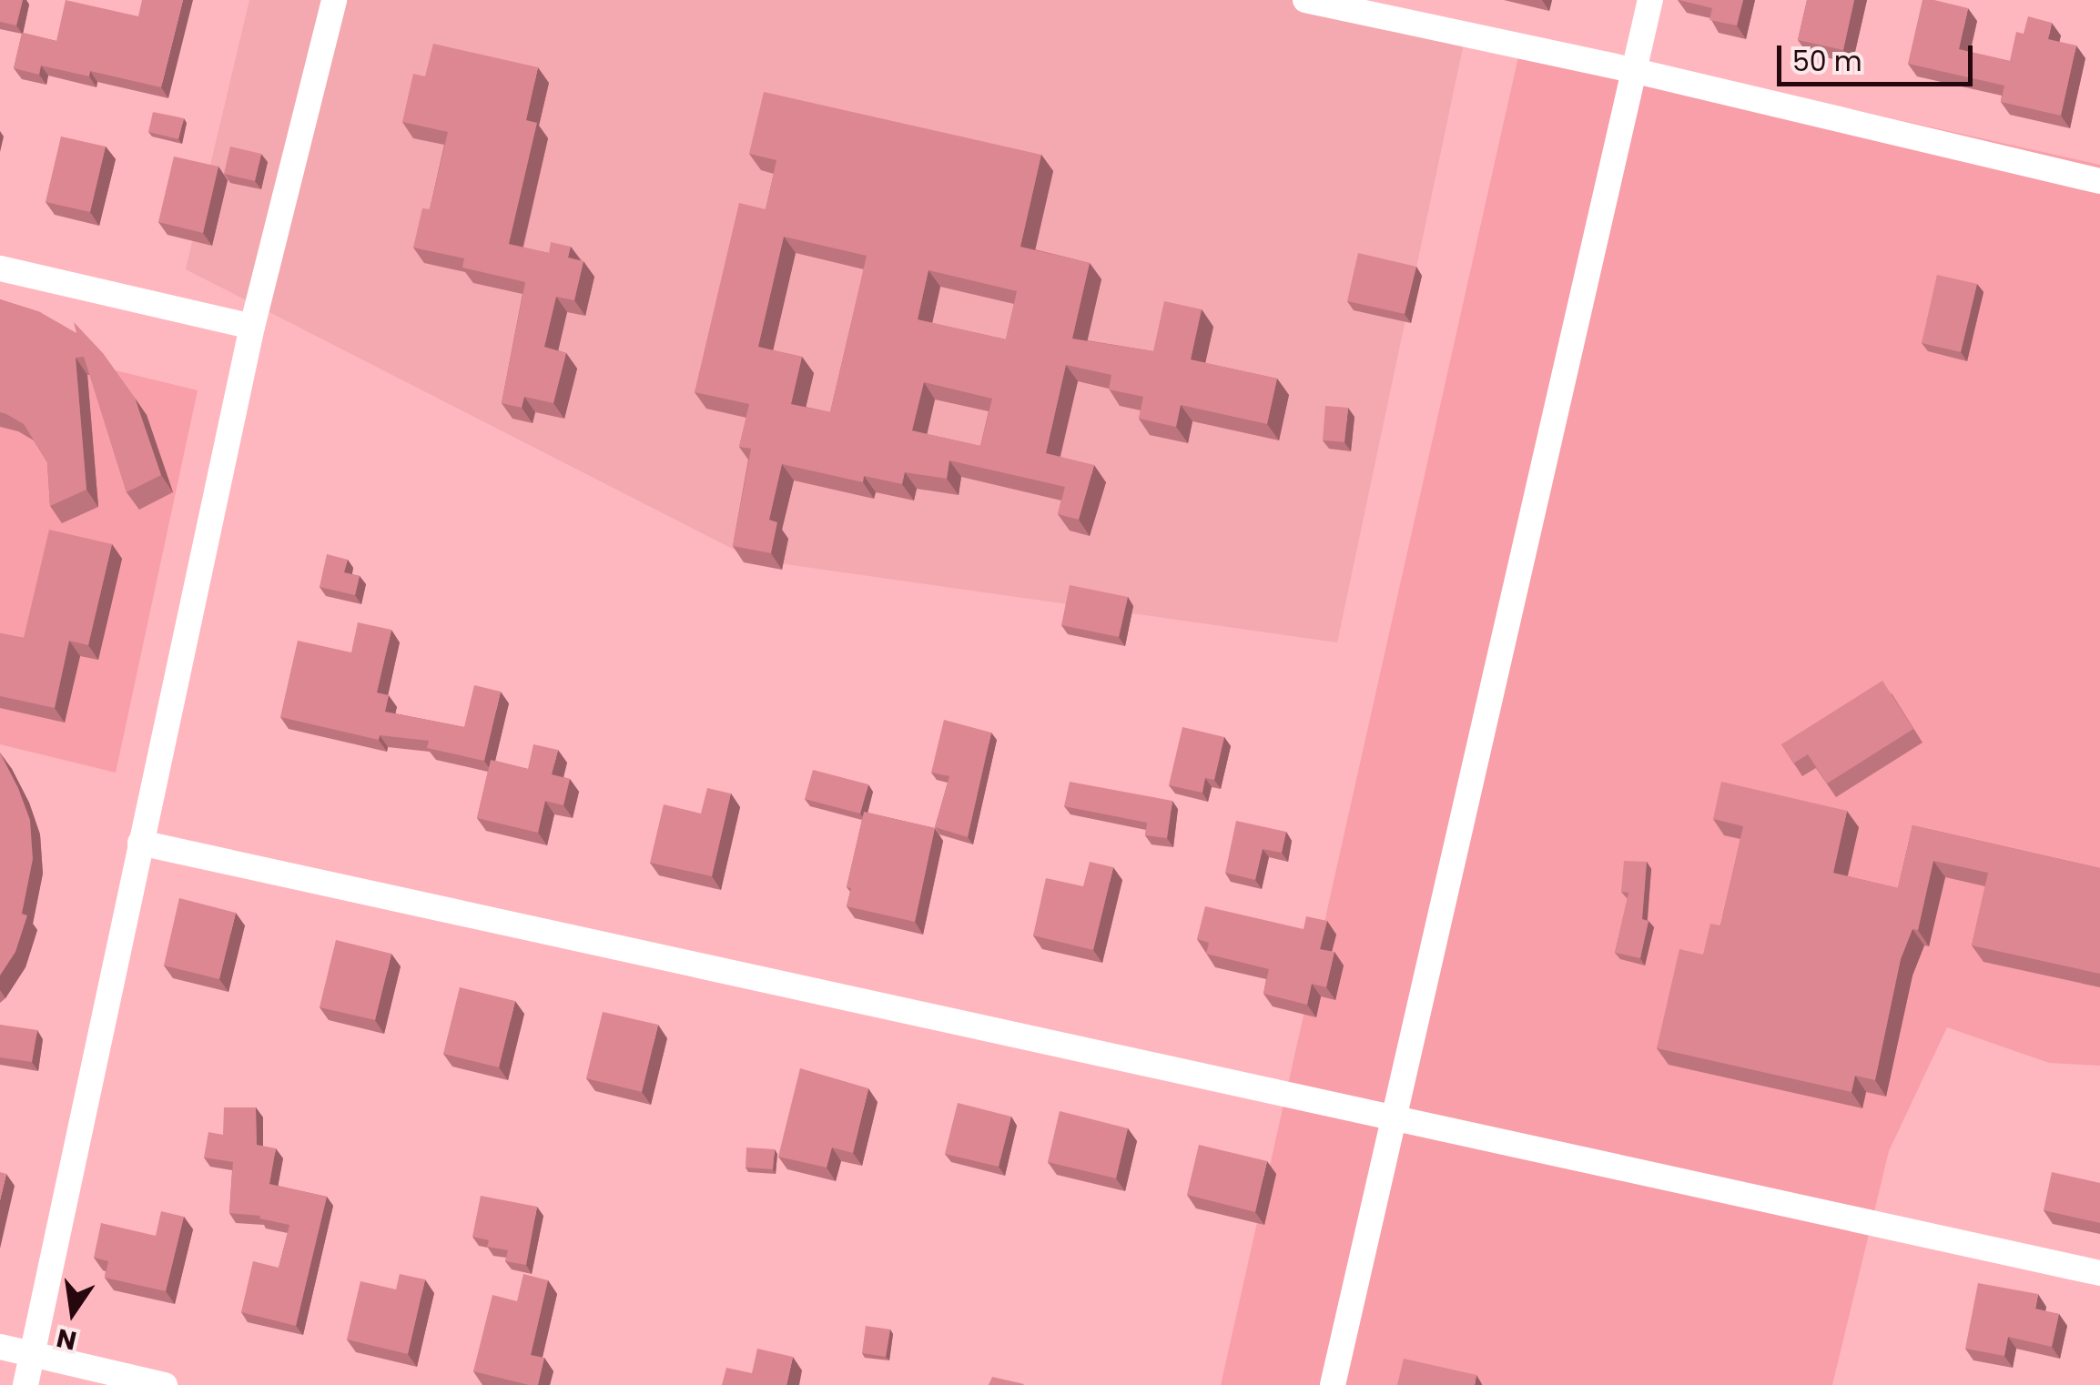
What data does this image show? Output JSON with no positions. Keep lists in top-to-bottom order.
{
  "scale_bar": "50 m",
  "north": "bottom"
}
